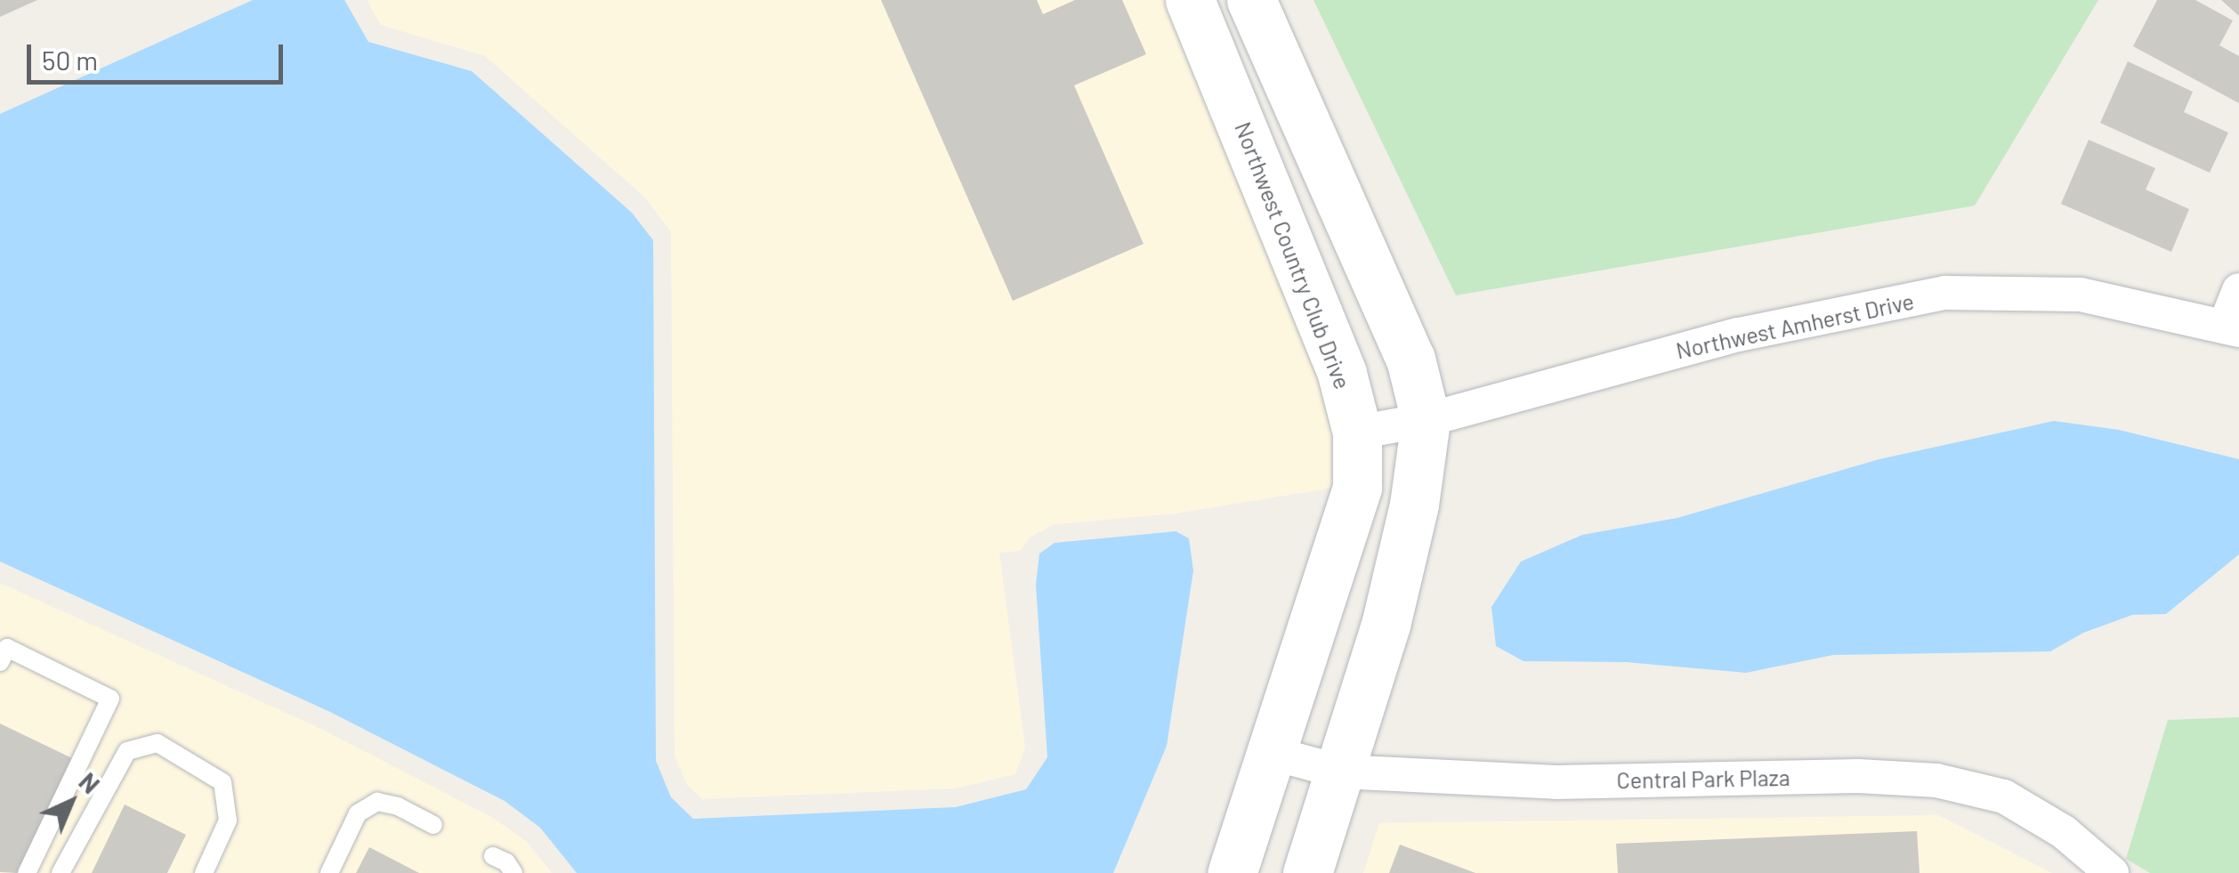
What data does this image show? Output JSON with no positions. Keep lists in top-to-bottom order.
{
  "streets": {
    "street": ["Northwest Country Club Drive", "Northwest Amherst Drive", "Central Park Plaza"]
  },
  "crossings": [
    ["Northwest Country Club Drive", "Northwest Amherst Drive"],
    ["Northwest Country Club Drive", "Central Park Plaza"]
  ],
  "scale_bar": "50 m",
  "north": "top right"
}
